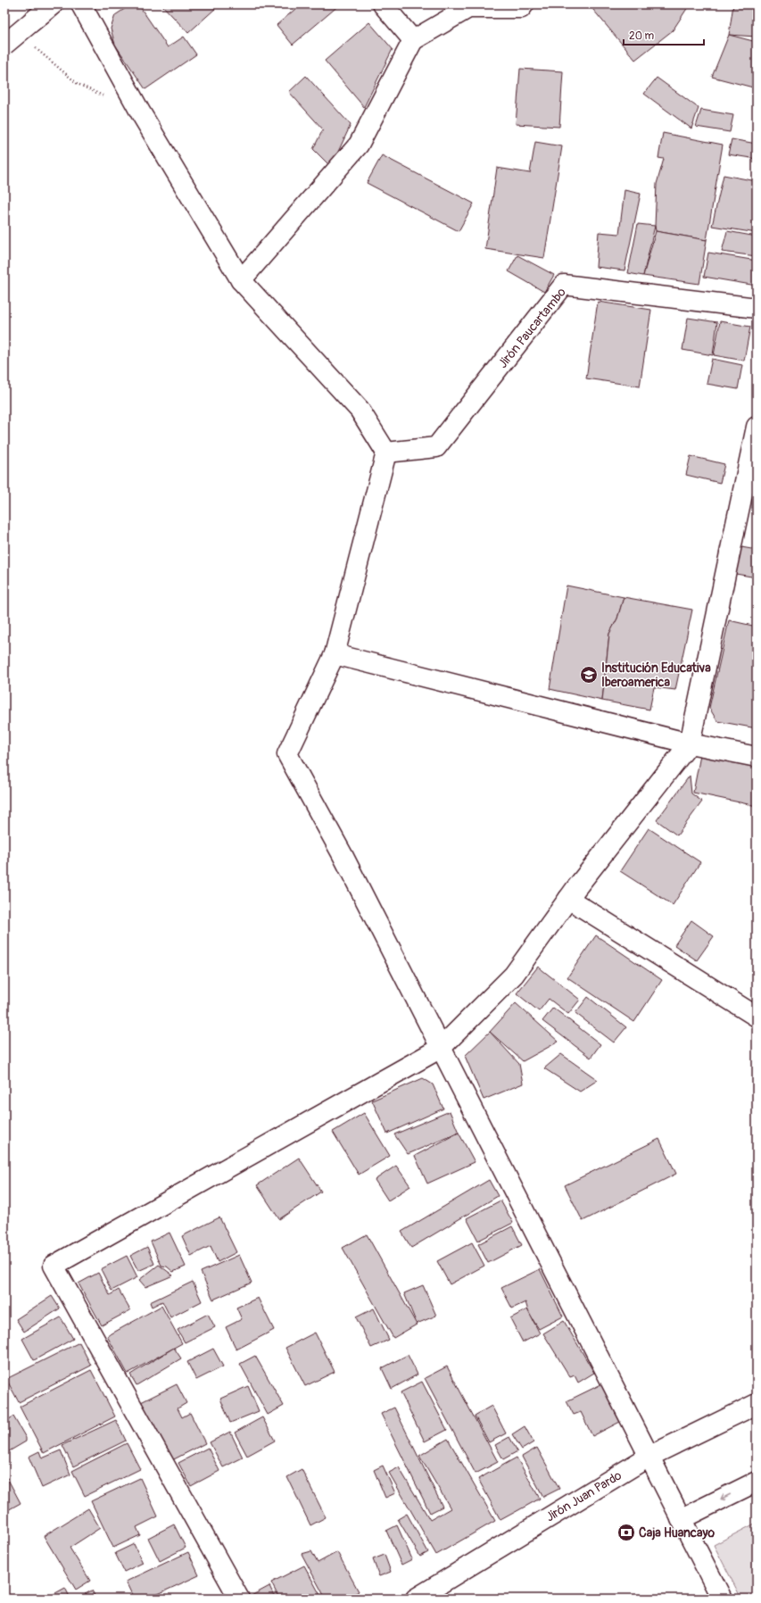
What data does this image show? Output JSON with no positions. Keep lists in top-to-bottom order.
{
  "streets": {
    "main road": ["Jirón Paucartambo", "Jirón Juan Pardo"]
  },
  "places": {
    "school or university": ["Institución Educativa Iberoamerica"],
    "bank": ["Caja Huancayo"]
  },
  "scale_bar": "20 m"
}
